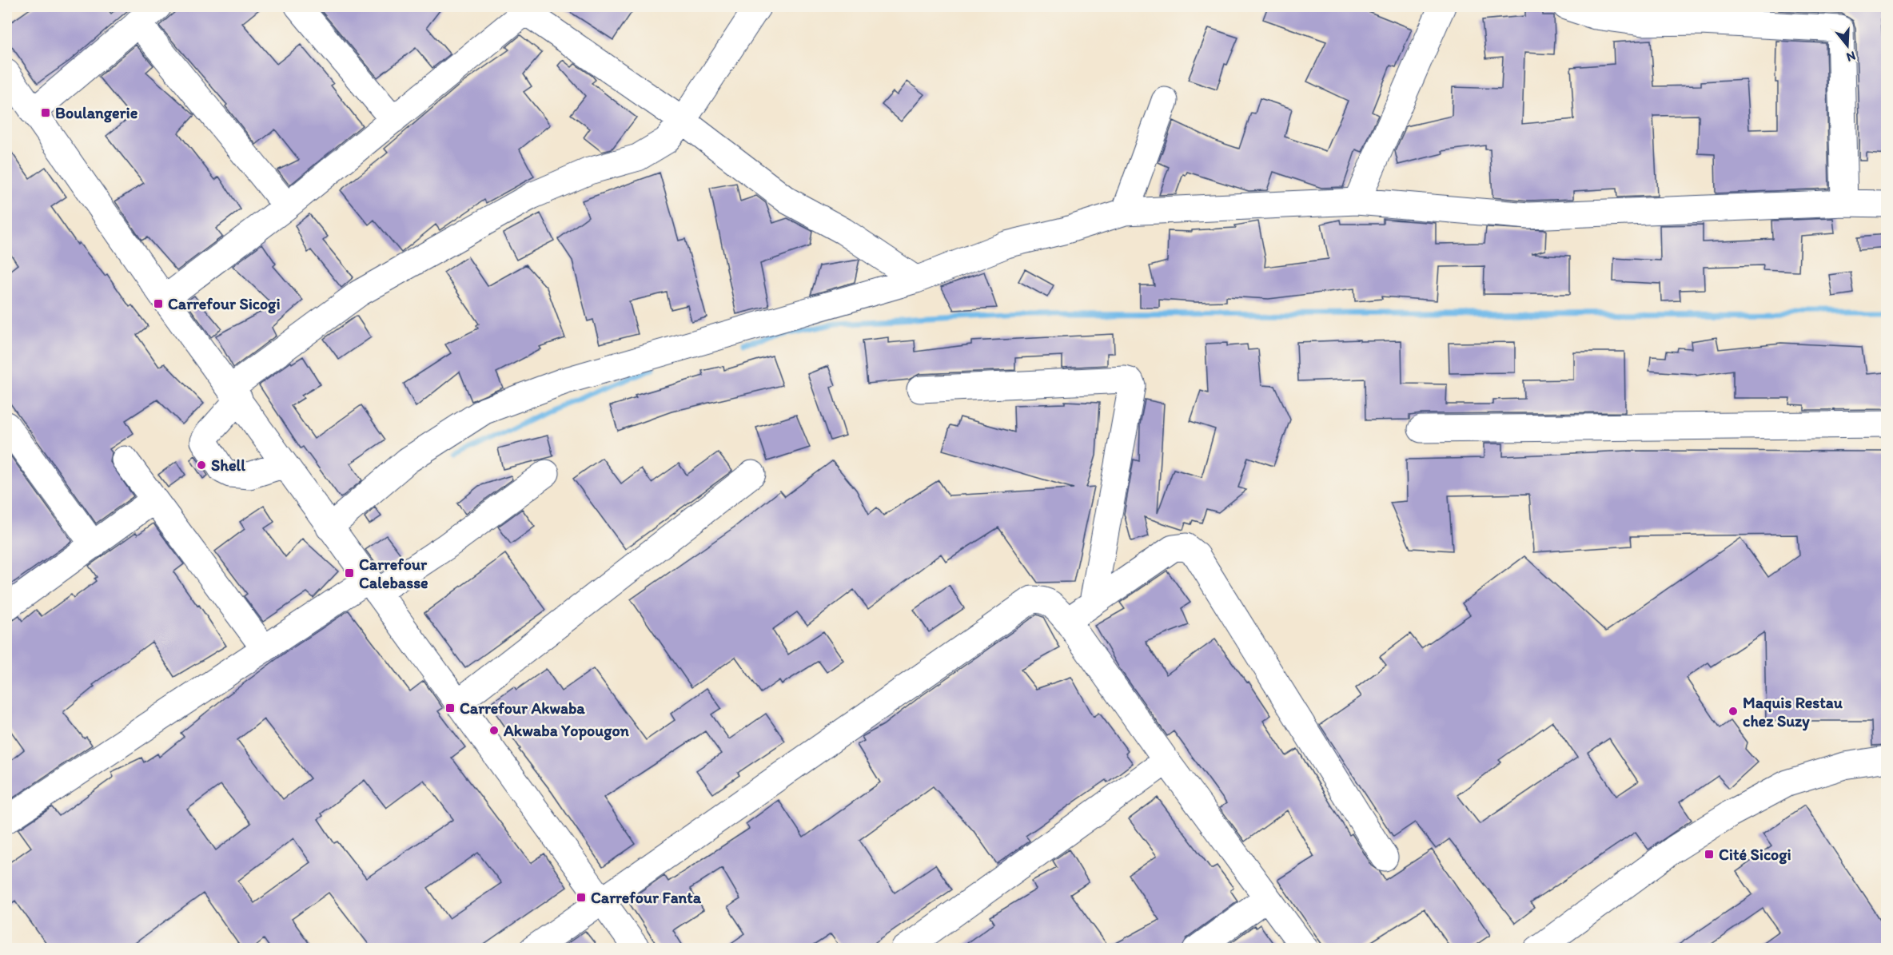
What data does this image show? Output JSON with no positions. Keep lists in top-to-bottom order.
{
  "places": {
    "transit": [
      "Boulangerie",
      "Carrefour Sicogi",
      "Carrefour Calebasse",
      "Carrefour Akwaba",
      "Cité Sicogi",
      "Carrefour Fanta"
    ],
    "other": ["Shell", "Maquis Restau chez Suzy", "Akwaba Yopougon"]
  },
  "north": "bottom"
}
